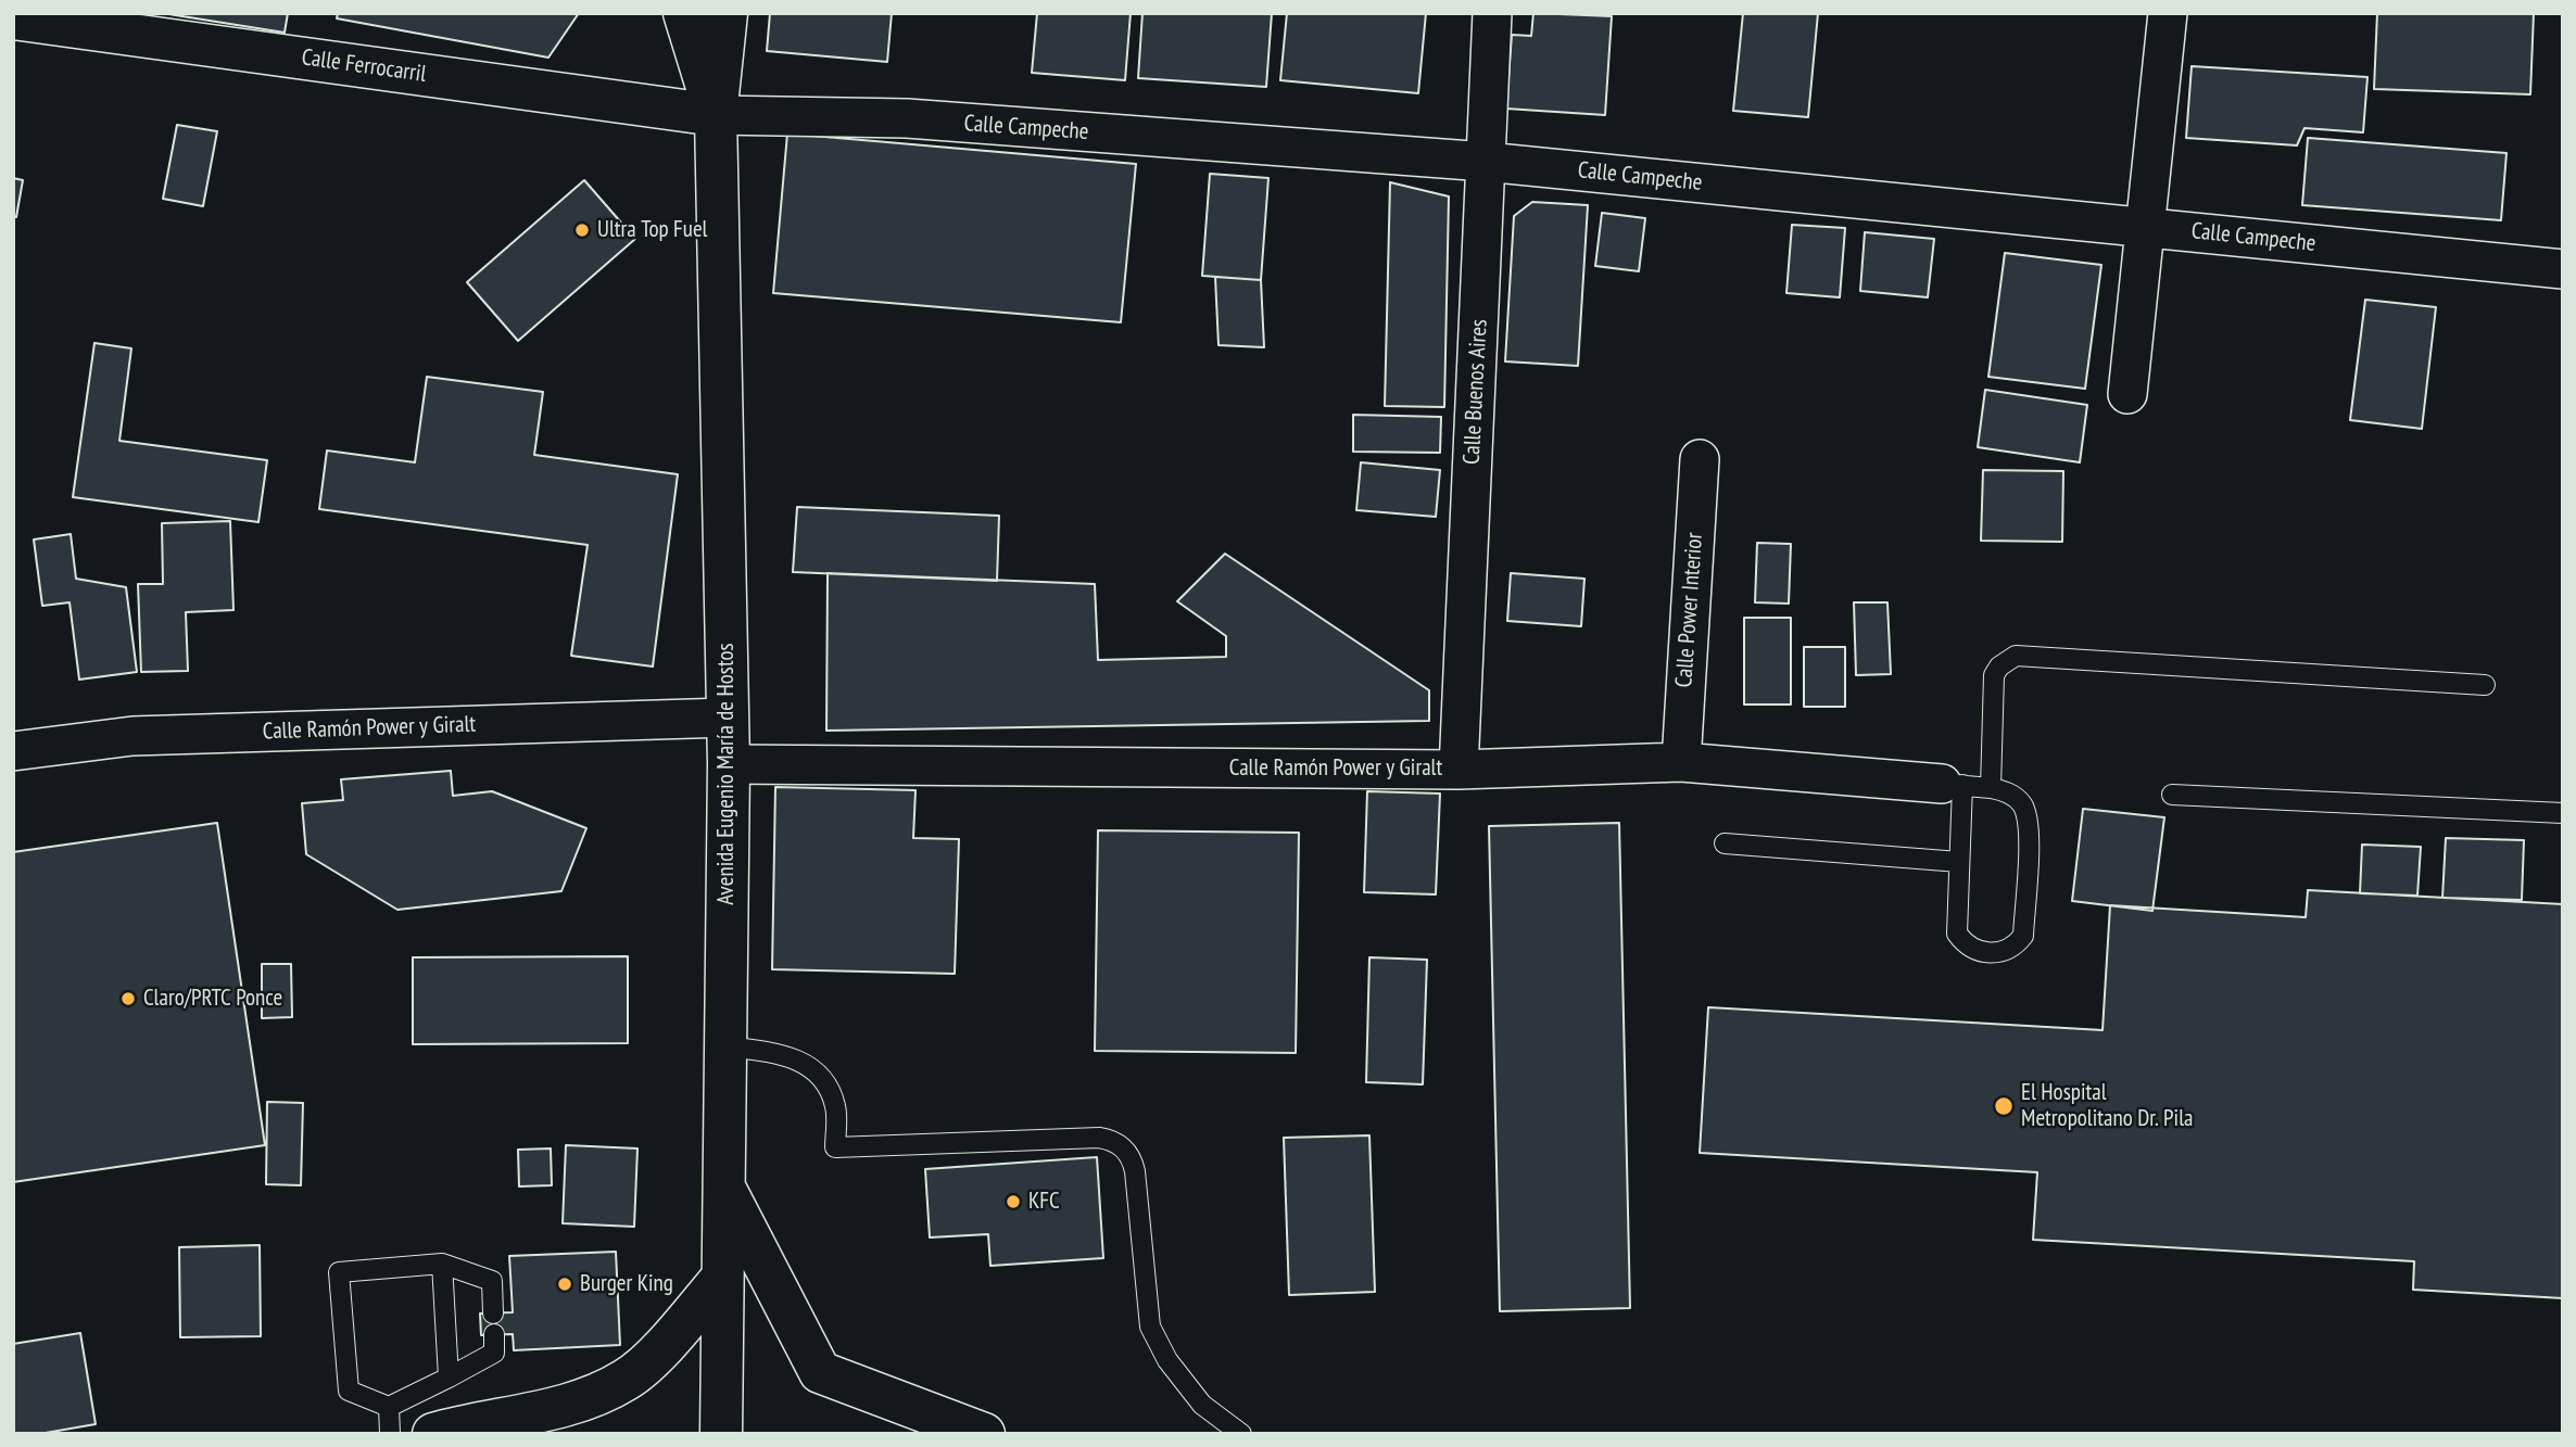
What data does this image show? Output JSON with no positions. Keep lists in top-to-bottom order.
{
  "streets": {
    "main road": ["Calle Ferrocarril", "Avenida Eugenio María de Hostos"],
    "street": [
      "Calle Campeche",
      "Calle Buenos Aires",
      "Calle Power Interior",
      "Calle Ramón Power y Giralt"
    ]
  },
  "crossings": [
    ["Calle Ferrocarril", "Calle Campeche"],
    ["Calle Ferrocarril", "Avenida Eugenio María de Hostos"],
    ["Calle Campeche", "Calle Buenos Aires"],
    ["Calle Campeche", "Avenida Eugenio María de Hostos"],
    ["Calle Buenos Aires", "Calle Ramón Power y Giralt"],
    ["Calle Power Interior", "Calle Ramón Power y Giralt"],
    ["Calle Ramón Power y Giralt", "Avenida Eugenio María de Hostos"]
  ],
  "places": [
    "Ultra Top Fuel",
    "Claro/PRTC Ponce",
    "El Hospital Metropolitano Dr. Pila",
    "KFC",
    "Burger King"
  ]
}
